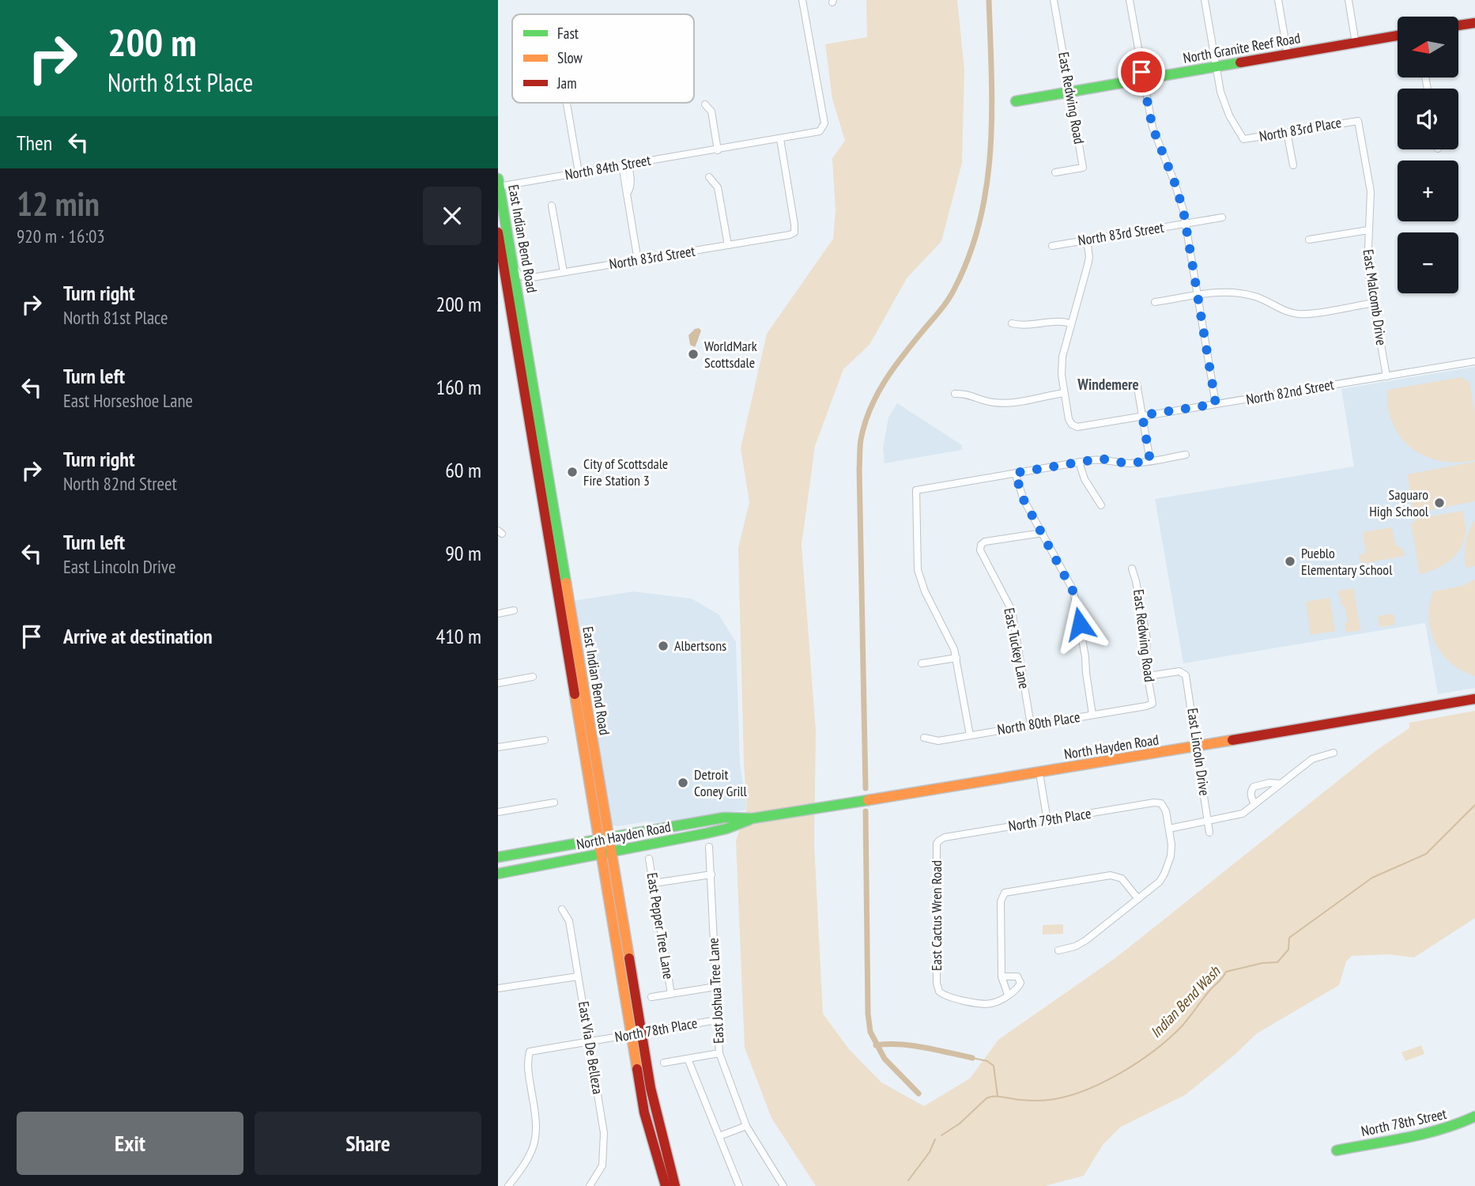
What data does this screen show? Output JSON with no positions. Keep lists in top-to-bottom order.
{
  "streets": {
    "main road": [
      "North Granite Reef Road",
      "East Indian Bend Road",
      "North Hayden Road",
      "North 78th Street"
    ],
    "street": [
      "East Redwing Road",
      "North 83rd Place",
      "North 84th Street",
      "North 83rd Street",
      "East Malcomb Drive",
      "North 82nd Street",
      "East Tuckey Lane",
      "North 80th Place",
      "East Lincoln Drive",
      "North 79th Place",
      "East Cactus Wren Road",
      "East Pepper Tree Lane",
      "East Joshua Tree Lane",
      "North 78th Place",
      "East Via De Belleza"
    ]
  },
  "crossings": [
    ["North Granite Reef Road", "East Redwing Road"],
    ["North Granite Reef Road", "North 83rd Place"],
    ["East Redwing Road", "North 80th Place"],
    ["East Redwing Road", "East Lincoln Drive"],
    ["North 83rd Place", "East Malcomb Drive"],
    ["North 84th Street", "East Indian Bend Road"],
    ["North 83rd Street", "East Indian Bend Road"],
    ["East Indian Bend Road", "North Hayden Road"],
    ["East Indian Bend Road", "North 78th Place"],
    ["East Malcomb Drive", "North 82nd Street"],
    ["East Tuckey Lane", "North 80th Place"],
    ["North Hayden Road", "East Lincoln Drive"],
    ["North 79th Place", "East Cactus Wren Road"],
    ["East Joshua Tree Lane", "North 78th Place"],
    ["North 78th Place", "East Via De Belleza"]
  ],
  "districts": ["Windemere"],
  "water": ["Indian Bend Wash"],
  "places": [
    "WorldMark Scottsdale",
    "City of Scottsdale Fire Station 3",
    "Saguaro High School",
    "Pueblo Elementary School",
    "Albertsons",
    "Detroit Coney Grill"
  ],
  "legend": ["Fast", "Slow", "Jam"],
  "north": "left",
  "page": {
    "turn": ["200 m", "North 81st Place"],
    "map_buttons": ["+", "−"],
    "then": "Then",
    "heading": ["12 min", "920 m · 16:03"],
    "list": [
      {
        "name": "Turn right",
        "note": "North 81st Place",
        "value": "200 m"
      },
      {
        "name": "Turn left",
        "note": "East Horseshoe Lane",
        "value": "160 m"
      },
      {
        "name": "Turn right",
        "note": "North 82nd Street",
        "value": "60 m"
      },
      {
        "name": "Turn left",
        "note": "East Lincoln Drive",
        "value": "90 m"
      },
      {
        "name": "Arrive at destination",
        "value": "410 m"
      }
    ],
    "buttons": ["Exit", "Share"]
  }
}
